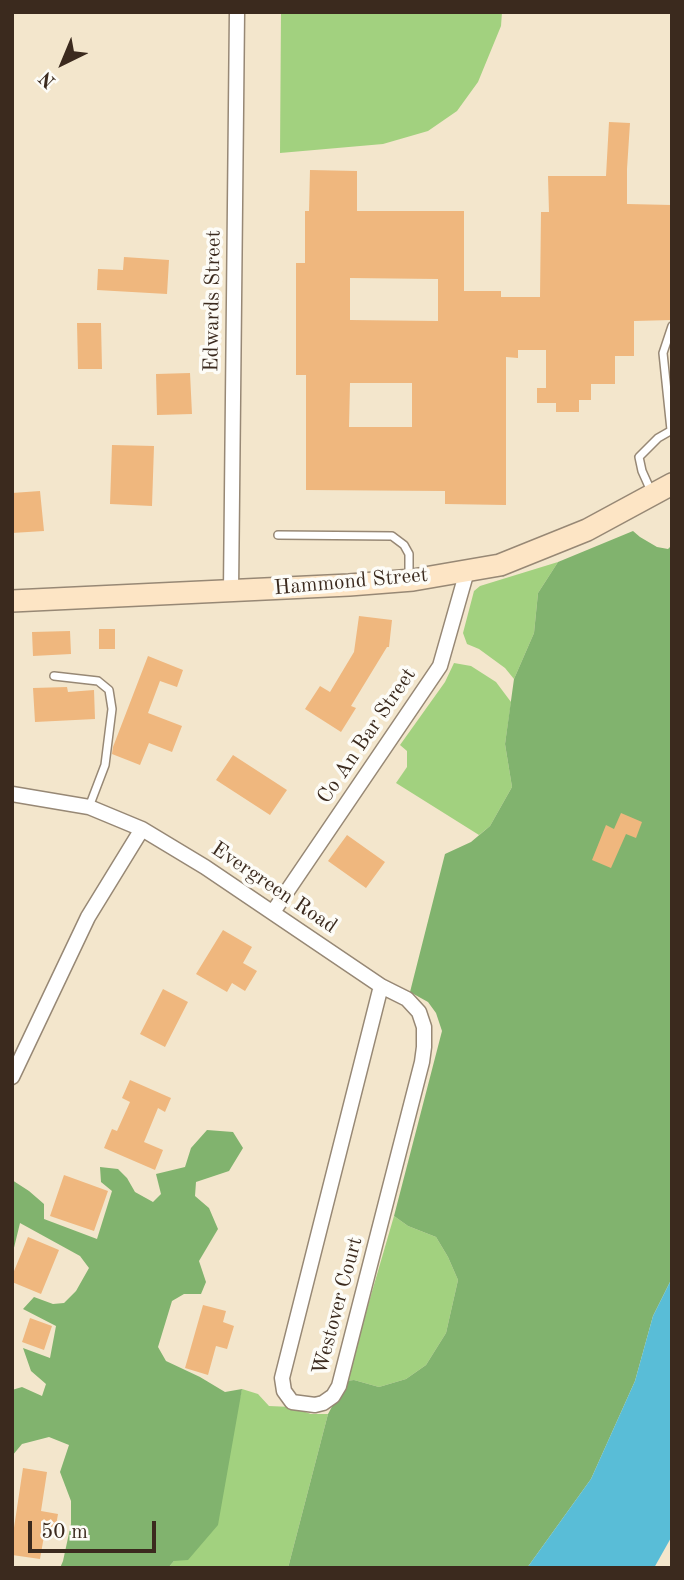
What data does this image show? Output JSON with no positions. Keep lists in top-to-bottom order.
{
  "streets": {
    "street": [
      "Edwards Street",
      "Hammond Street",
      "Co An Bar Street",
      "Evergreen Road",
      "Westover Court"
    ]
  },
  "crossings": [
    ["Edwards Street", "Hammond Street"],
    ["Hammond Street", "Co An Bar Street"],
    ["Co An Bar Street", "Evergreen Road"],
    ["Evergreen Road", "Westover Court"]
  ],
  "scale_bar": "50 m",
  "north": "bottom left"
}
